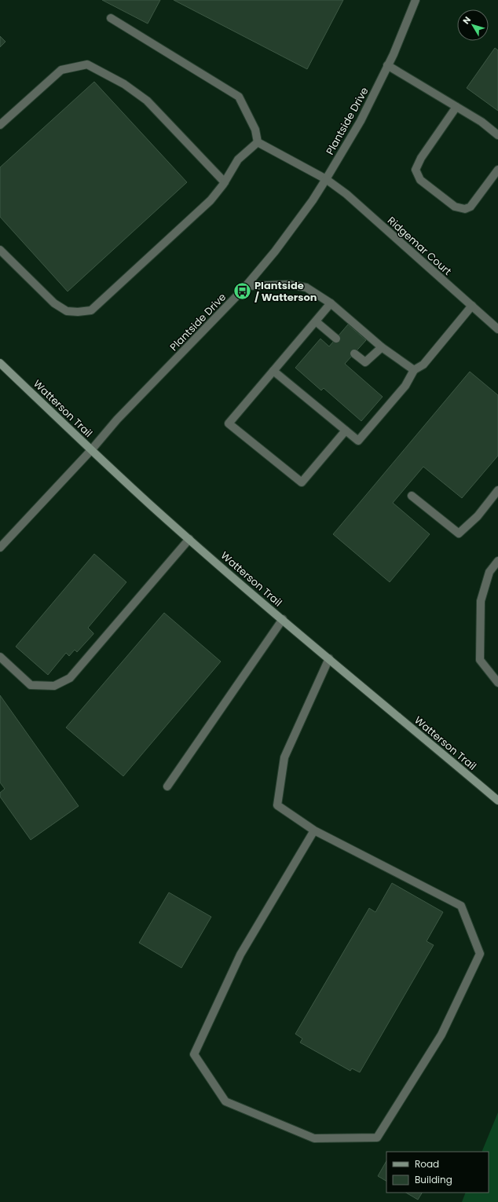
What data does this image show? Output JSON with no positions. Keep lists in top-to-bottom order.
{
  "streets": {
    "main road": ["Watterson Trail"],
    "street": ["Plantside Drive", "Ridgemar Court"]
  },
  "crossings": [
    ["Plantside Drive", "Ridgemar Court"],
    ["Plantside Drive", "Watterson Trail"]
  ],
  "places": {
    "bus stop": ["Plantside / Watterson"]
  },
  "legend": ["Road", "Building"],
  "north": "top left"
}
